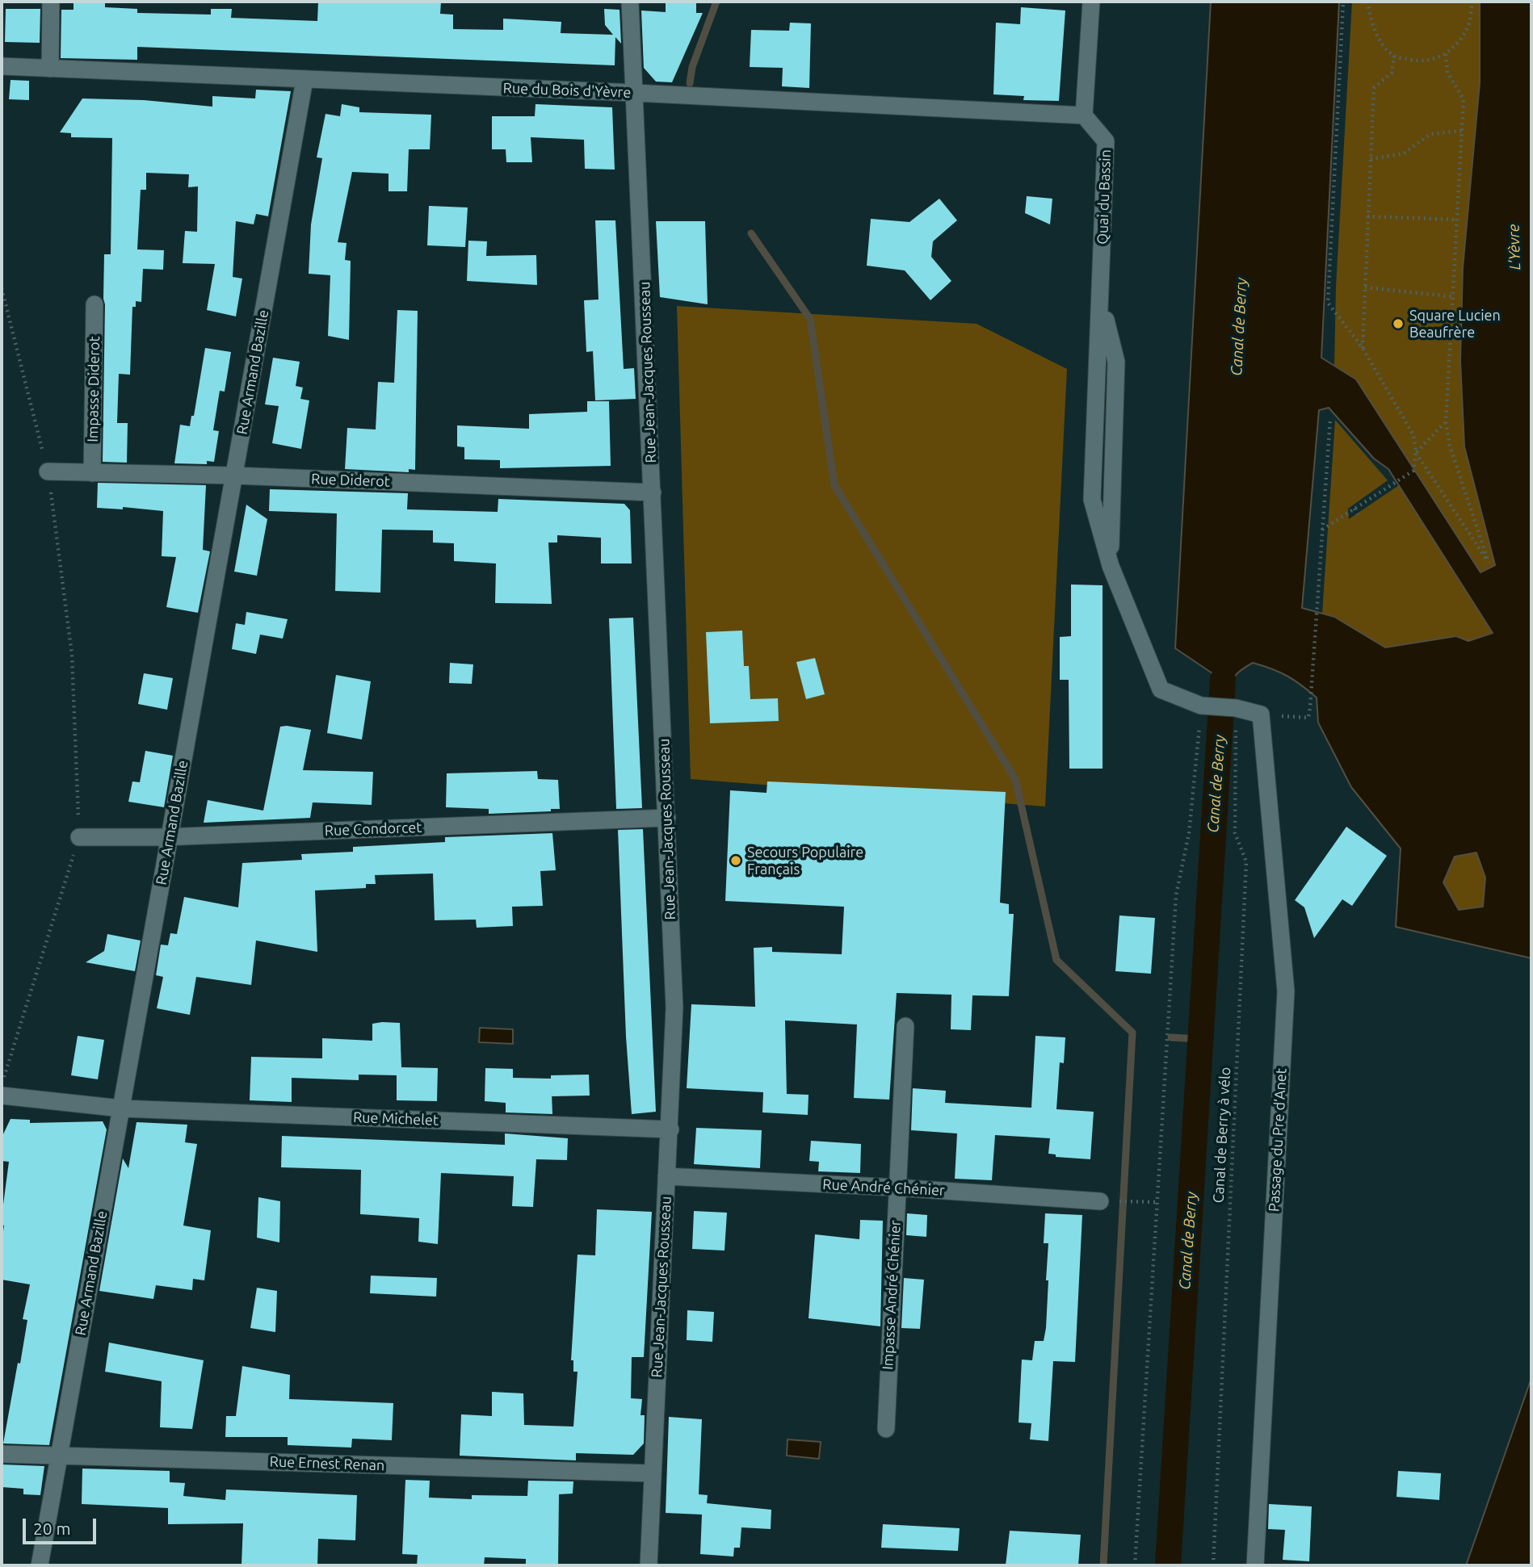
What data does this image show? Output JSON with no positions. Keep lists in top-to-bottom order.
{
  "streets": {
    "street": [
      "Rue du Bois d'Yèvre",
      "Quai du Bassin",
      "Rue Armand Bazille",
      "Rue Jean-Jacques Rousseau",
      "Impasse Diderot",
      "Rue Diderot",
      "Rue Condorcet",
      "Rue Michelet",
      "Passage du Pre d’Anet",
      "Rue André Chénier",
      "Impasse André Chénier",
      "Rue Ernest Renan"
    ],
    "path": ["Canal de Berry à vélo"]
  },
  "crossings": [
    ["Rue du Bois d'Yèvre", "Quai du Bassin"],
    ["Rue du Bois d'Yèvre", "Rue Armand Bazille"],
    ["Rue du Bois d'Yèvre", "Rue Jean-Jacques Rousseau"],
    ["Quai du Bassin", "Canal de Berry à vélo"],
    ["Quai du Bassin", "Passage du Pre d’Anet"],
    ["Rue Armand Bazille", "Rue Diderot"],
    ["Rue Armand Bazille", "Rue Condorcet"],
    ["Rue Armand Bazille", "Rue Michelet"],
    ["Rue Armand Bazille", "Rue Ernest Renan"],
    ["Rue Jean-Jacques Rousseau", "Rue Diderot"],
    ["Rue Jean-Jacques Rousseau", "Rue Condorcet"],
    ["Rue Jean-Jacques Rousseau", "Rue Michelet"],
    ["Rue Jean-Jacques Rousseau", "Rue André Chénier"],
    ["Rue Jean-Jacques Rousseau", "Rue Ernest Renan"],
    ["Impasse Diderot", "Rue Diderot"],
    ["Rue André Chénier", "Impasse André Chénier"]
  ],
  "water": ["L'Yèvre", "Canal de Berry"],
  "places": ["Square Lucien Beaufrère", "Secours Populaire Français"],
  "scale_bar": "20 m"
}
